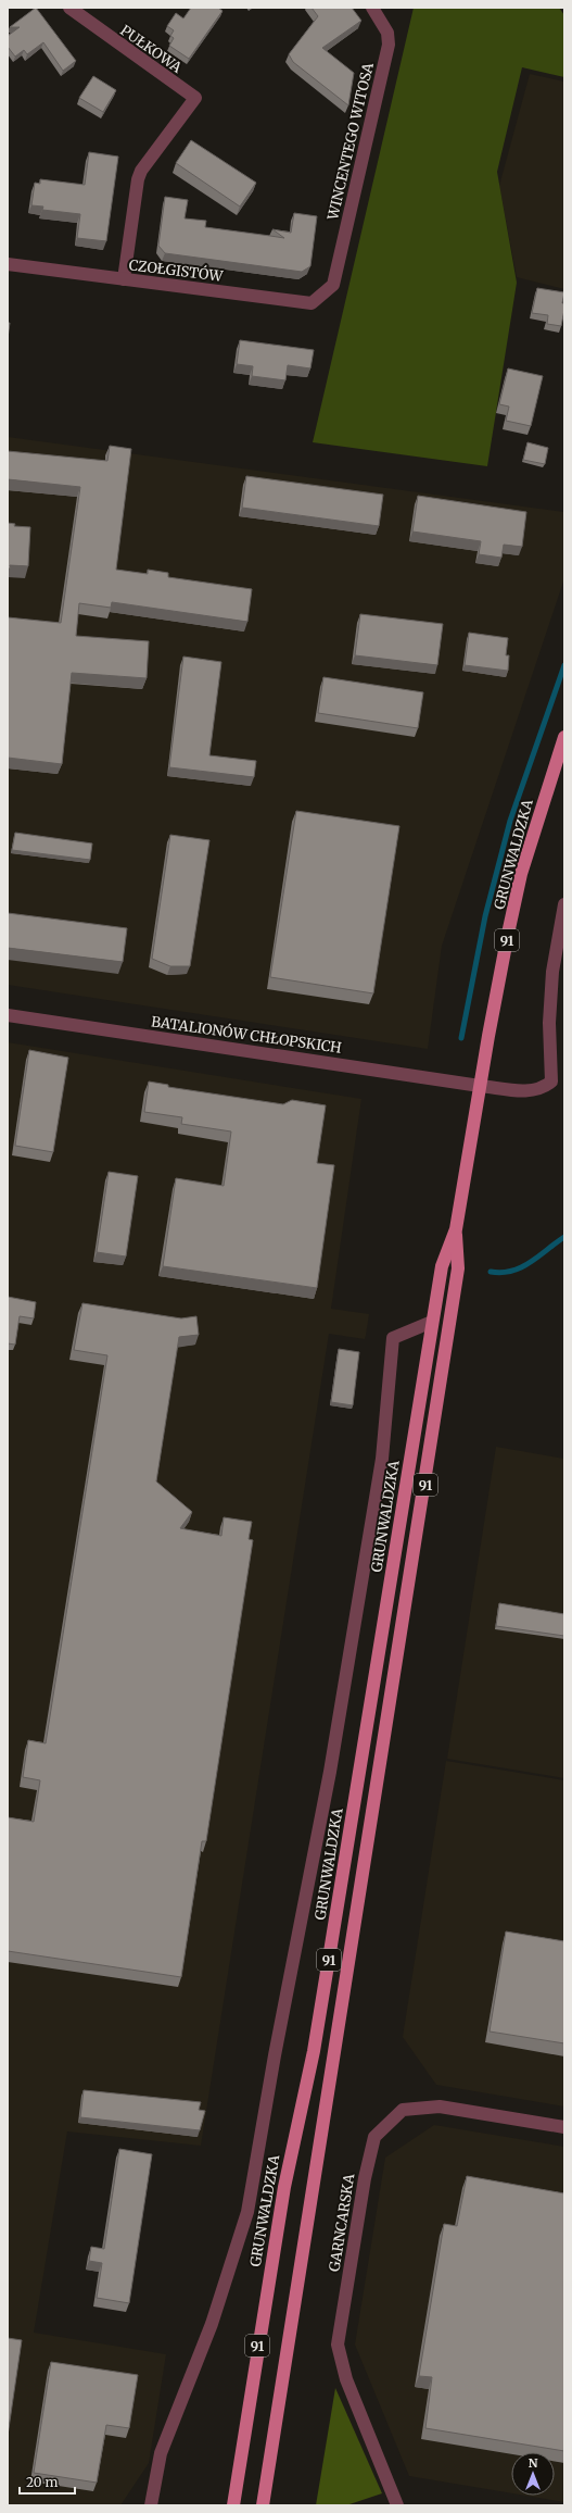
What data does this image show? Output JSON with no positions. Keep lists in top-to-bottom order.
{
  "streets": {
    "main road": ["GRUNWALDZKA", "91"],
    "street": [
      "PUŁKOWA",
      "WINCENTEGO WITOSA",
      "CZOŁGISTÓW",
      "BATALIONÓW CHŁOPSKICH",
      "GARNCARSKA"
    ]
  },
  "crossings": [
    ["PUŁKOWA", "CZOŁGISTÓW"],
    ["WINCENTEGO WITOSA", "CZOŁGISTÓW"],
    ["GRUNWALDZKA", "BATALIONÓW CHŁOPSKICH"]
  ],
  "scale_bar": "20 m",
  "north": "top"
}
